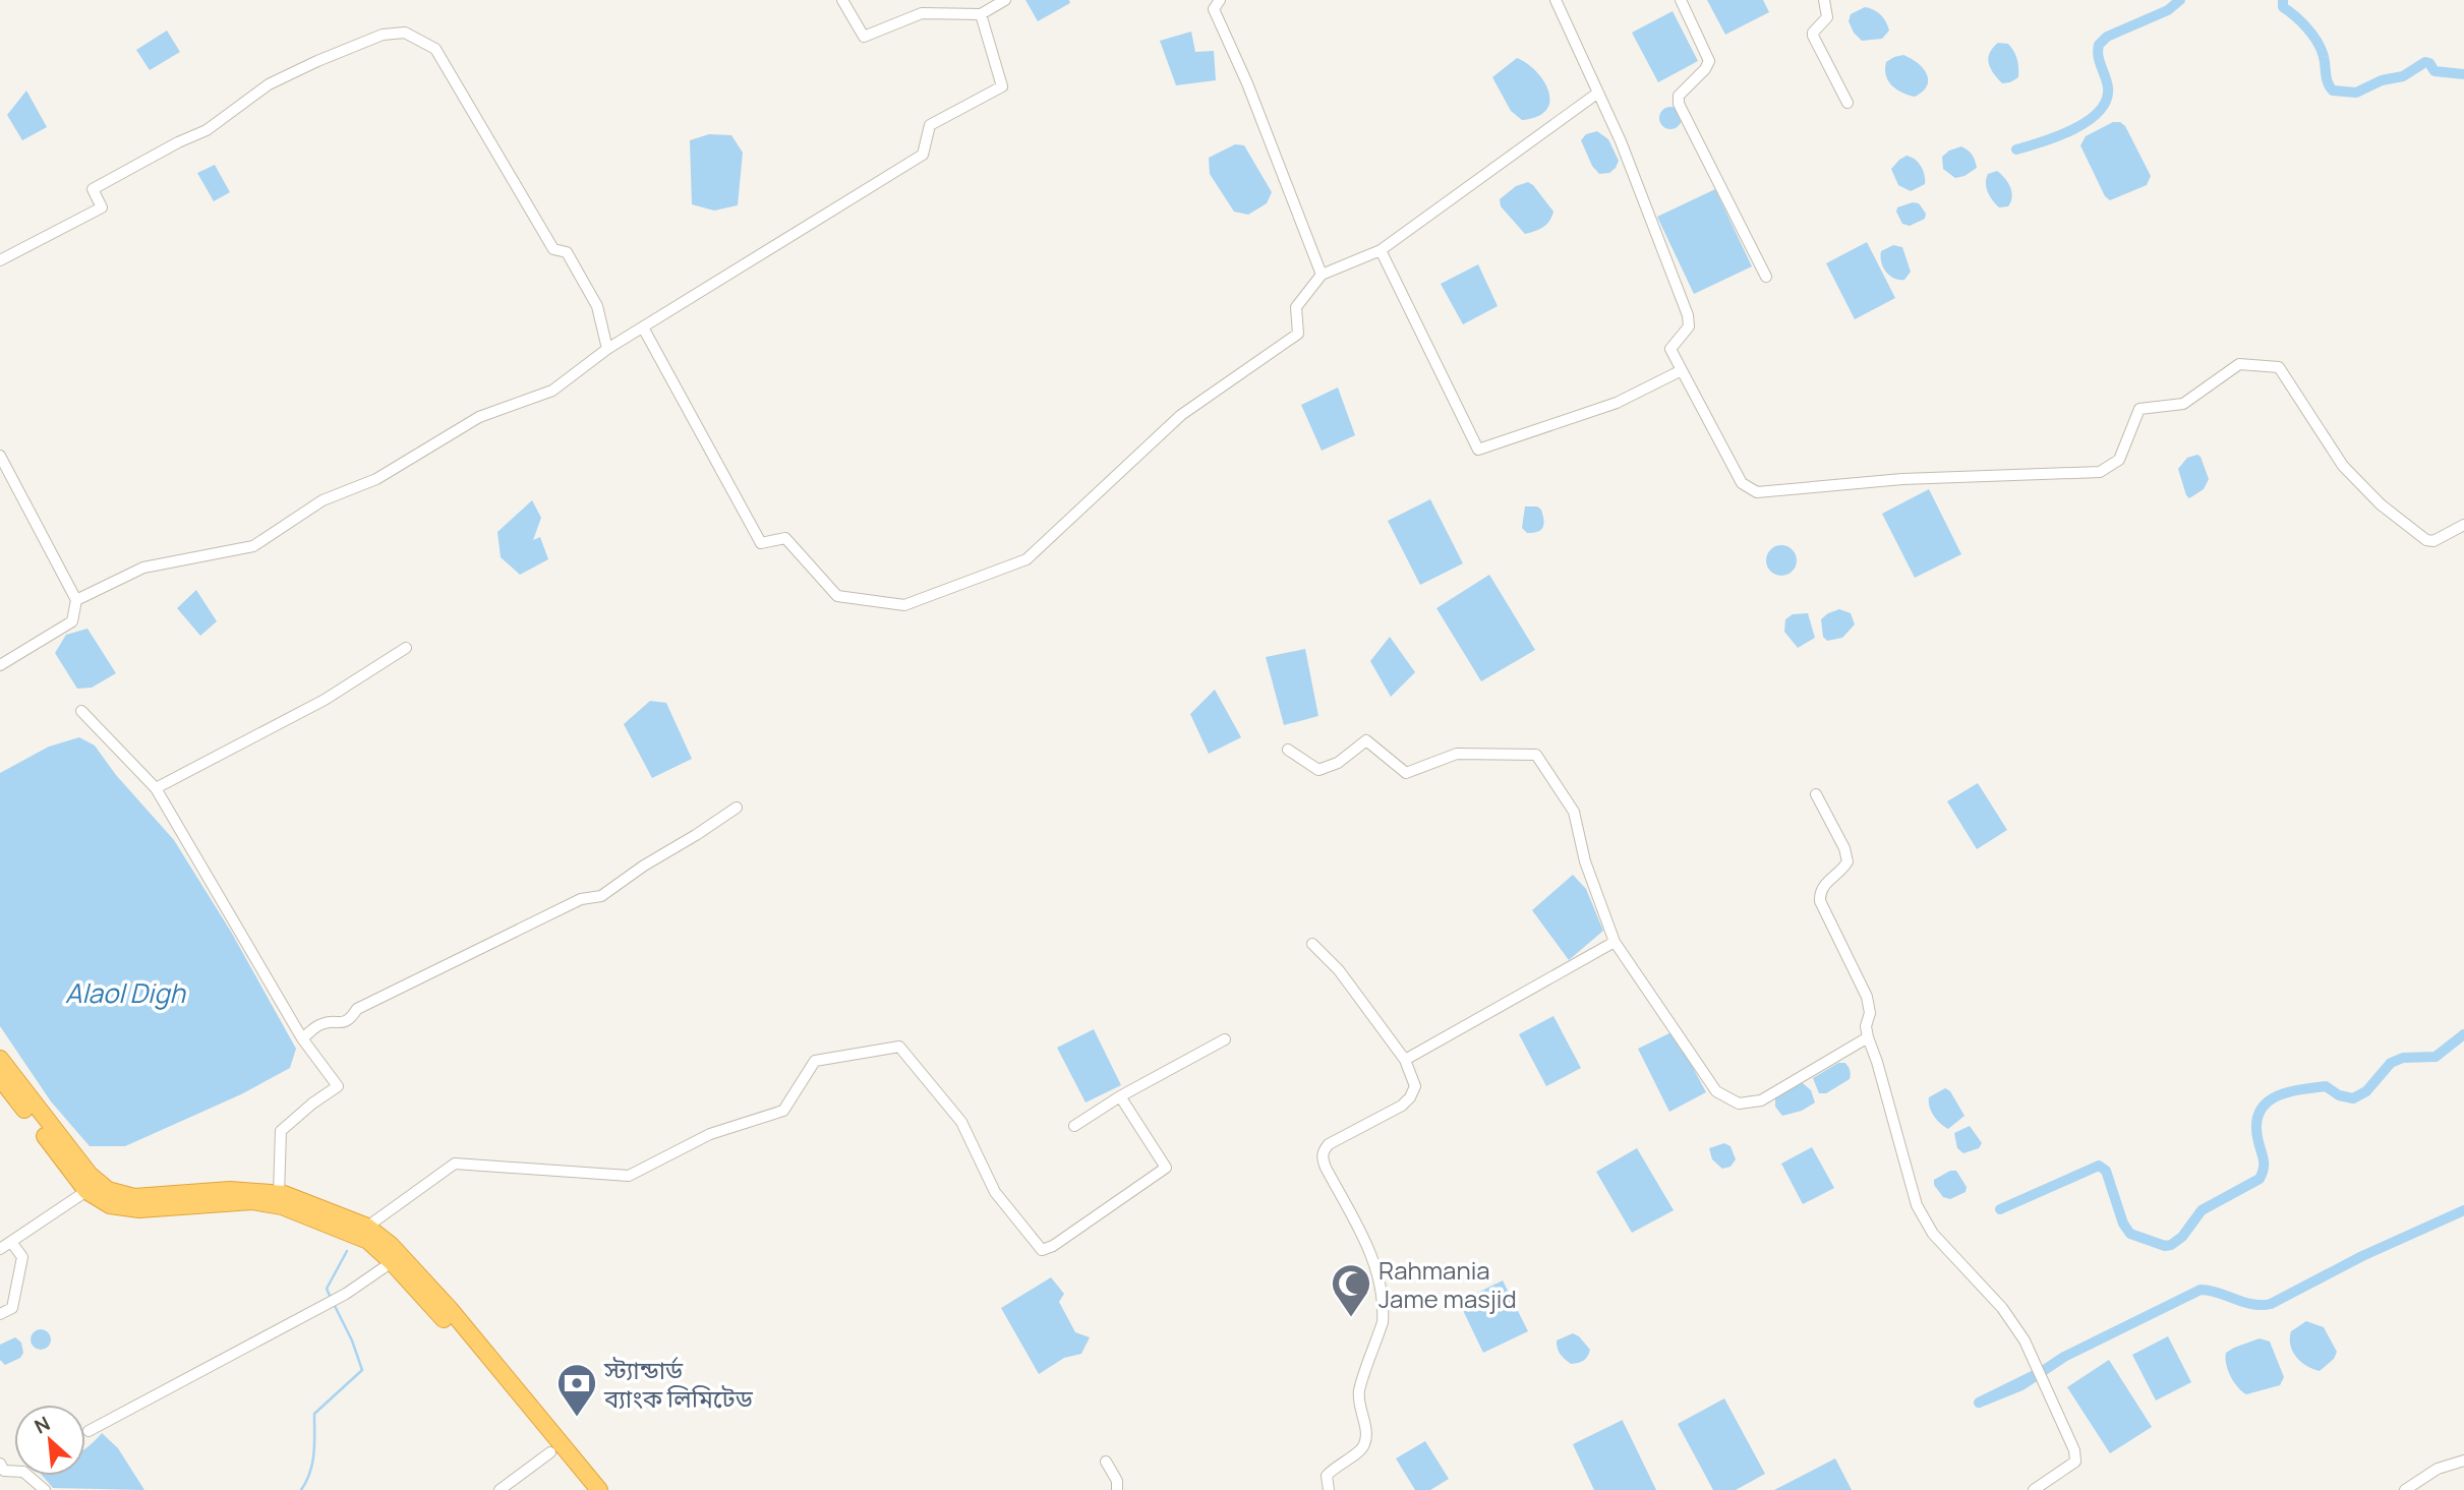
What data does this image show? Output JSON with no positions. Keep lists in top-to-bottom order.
{
  "water": ["Alaol Digh"],
  "places": {
    "mosque": ["Rahmania Jame masjid"],
    "bank": ["স্ট্যান্ডার্ড ব্যাংক লিমিটেড"]
  },
  "north": "top left"
}
